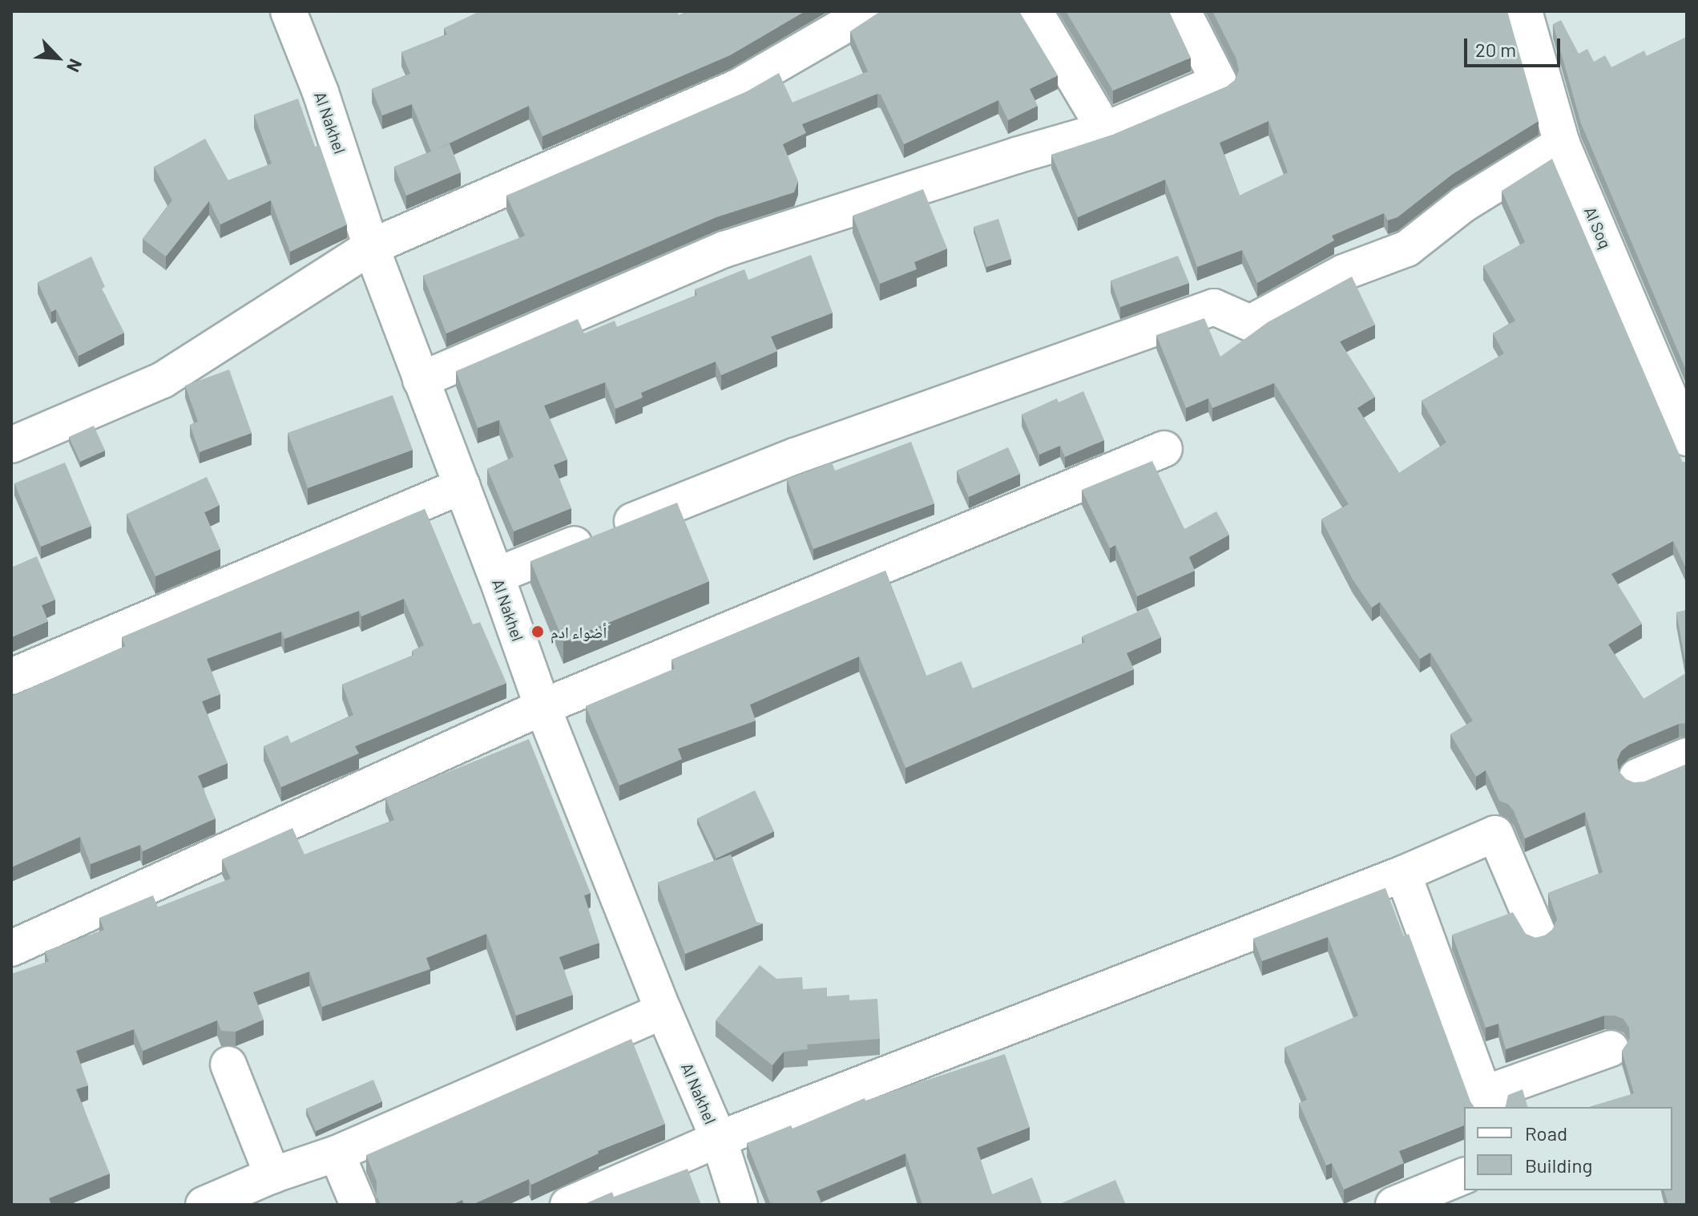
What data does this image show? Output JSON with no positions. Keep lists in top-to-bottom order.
{
  "streets": {
    "street": ["Al Nakhel", "Al Soq"]
  },
  "places": ["أضواء ادم"],
  "legend": ["Road", "Building"],
  "scale_bar": "20 m",
  "north": "bottom right"
}
